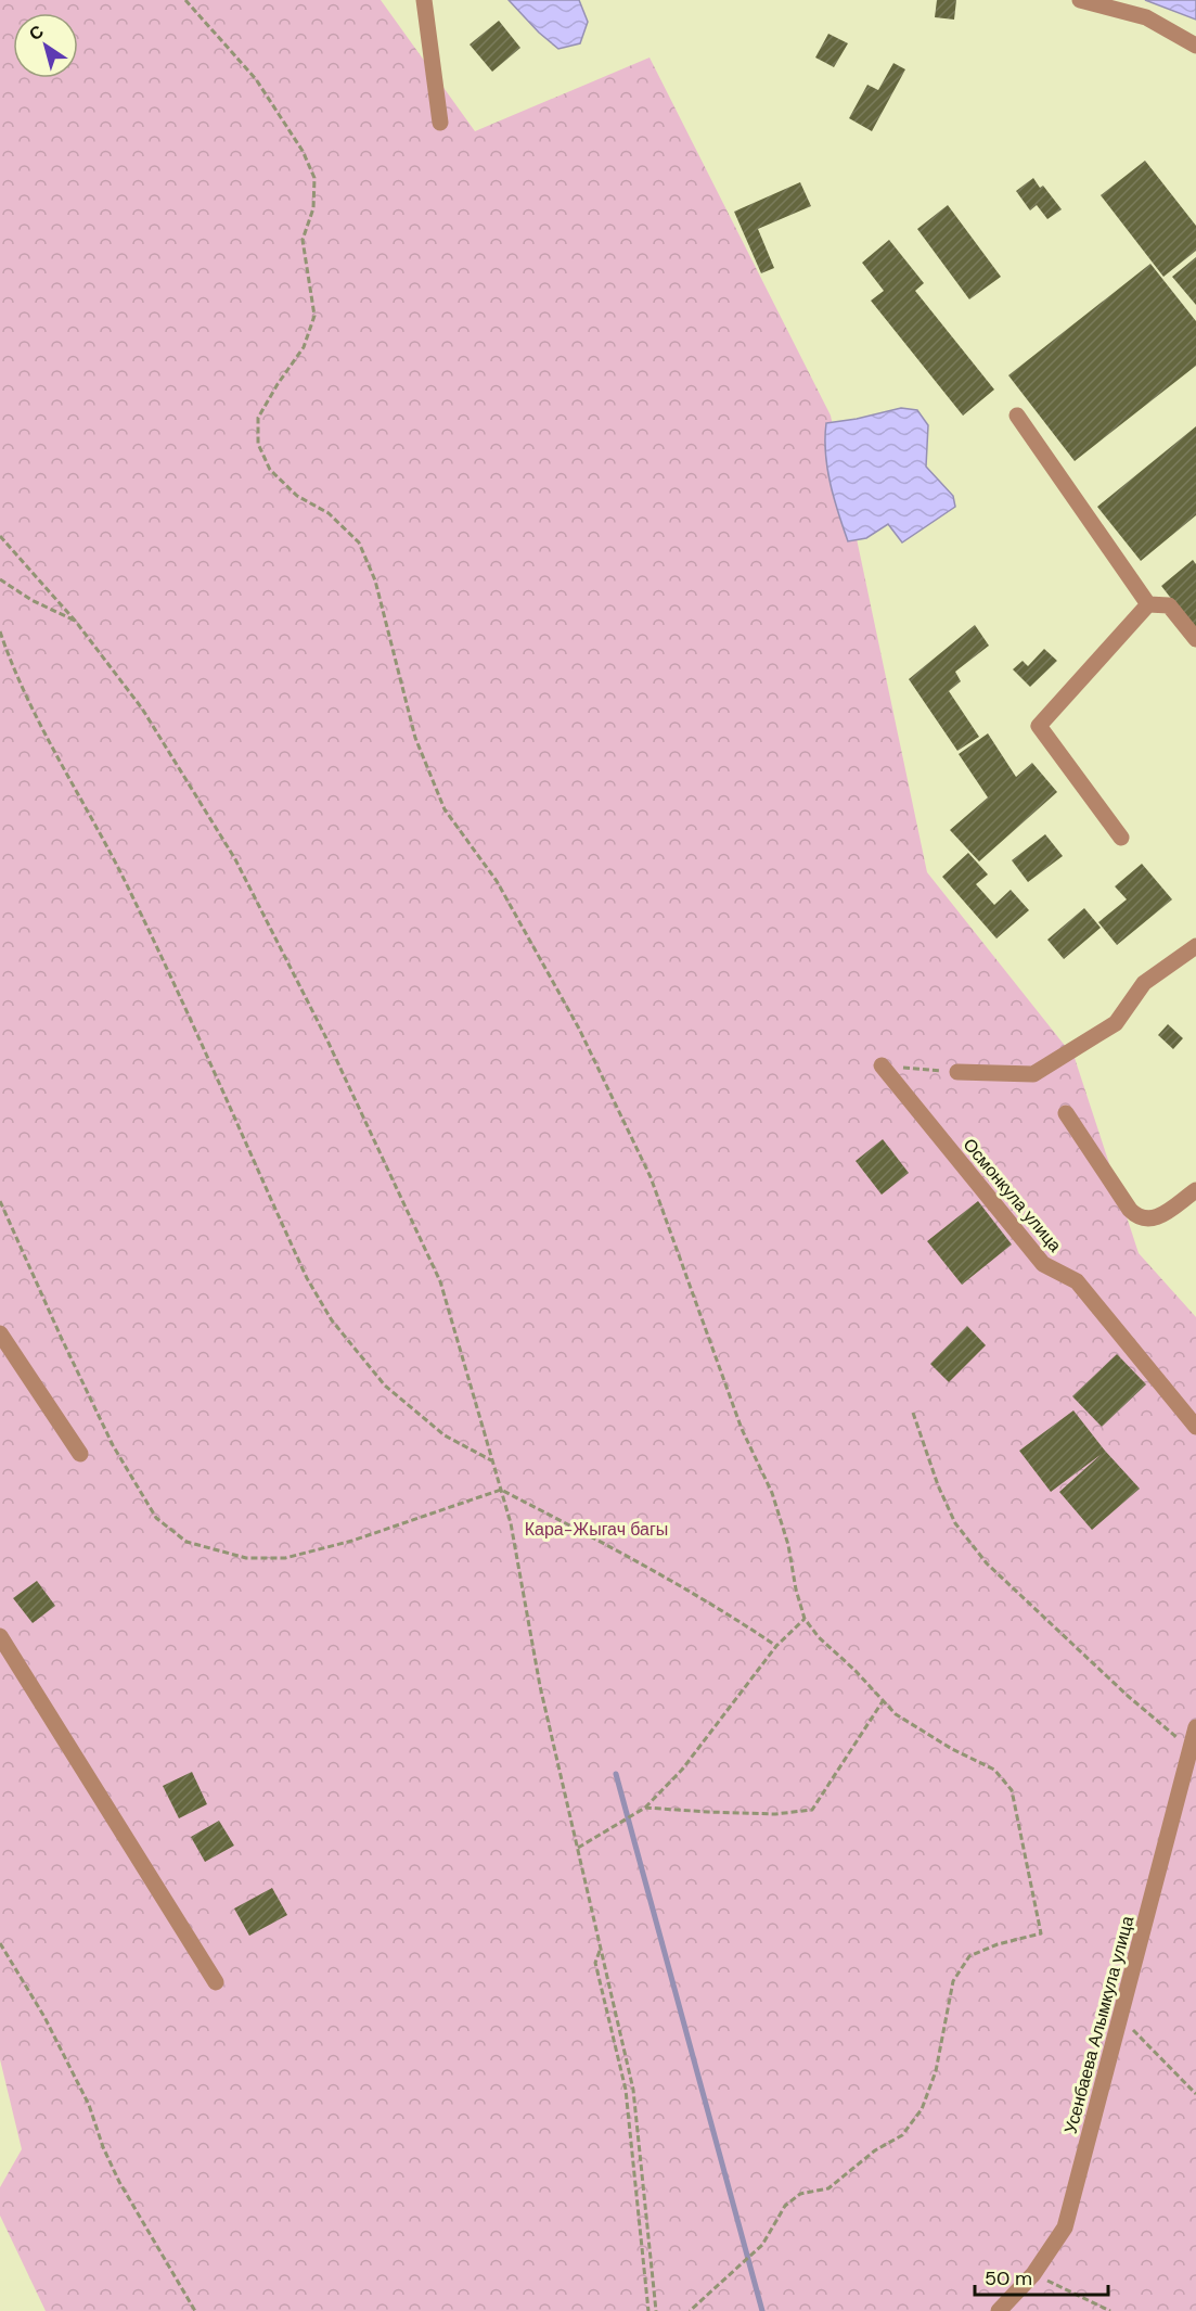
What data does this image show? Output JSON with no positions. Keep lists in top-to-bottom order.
{
  "streets": {
    "street": ["Осмонкула улица", "Усенбаева Алымкула улица"]
  },
  "parks": ["Кара-Жыгач багы"],
  "scale_bar": "50 m",
  "north": "top left"
}
